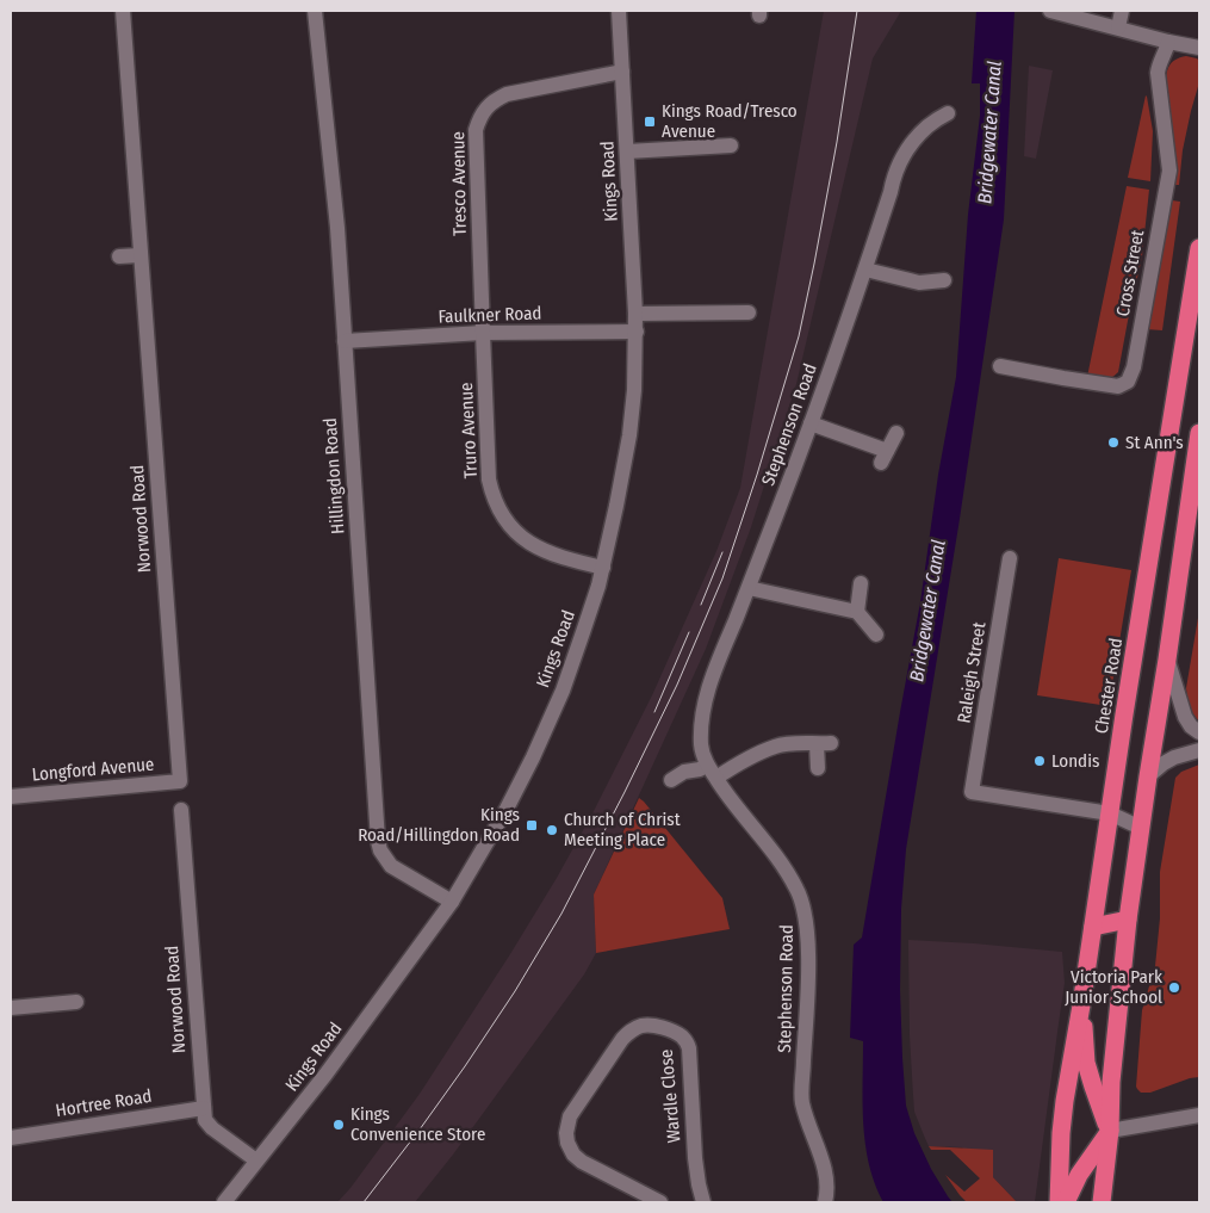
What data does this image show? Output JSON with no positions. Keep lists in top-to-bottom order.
{
  "streets": {
    "highway": ["Chester Road"],
    "street": [
      "Kings Road",
      "Tresco Avenue",
      "Cross Street",
      "Faulkner Road",
      "Stephenson Road",
      "Truro Avenue",
      "Hillingdon Road",
      "Norwood Road",
      "Raleigh Street",
      "Longford Avenue",
      "Wardle Close",
      "Hortree Road"
    ]
  },
  "crossings": [
    ["Kings Road", "Tresco Avenue"],
    ["Kings Road", "Faulkner Road"],
    ["Kings Road", "Truro Avenue"],
    ["Kings Road", "Hillingdon Road"],
    ["Kings Road", "Norwood Road"],
    ["Tresco Avenue", "Faulkner Road"],
    ["Tresco Avenue", "Truro Avenue"],
    ["Faulkner Road", "Truro Avenue"],
    ["Faulkner Road", "Hillingdon Road"],
    ["Norwood Road", "Longford Avenue"],
    ["Norwood Road", "Hortree Road"],
    ["Raleigh Street", "Chester Road"]
  ],
  "water": ["Bridgewater Canal"],
  "places": {
    "transit": ["Kings Road/Tresco Avenue", "Kings Road/Hillingdon Road"],
    "other": [
      "St Ann's",
      "Londis",
      "Church of Christ Meeting Place",
      "Victoria Park Junior School",
      "Kings Convenience Store"
    ]
  }
}
